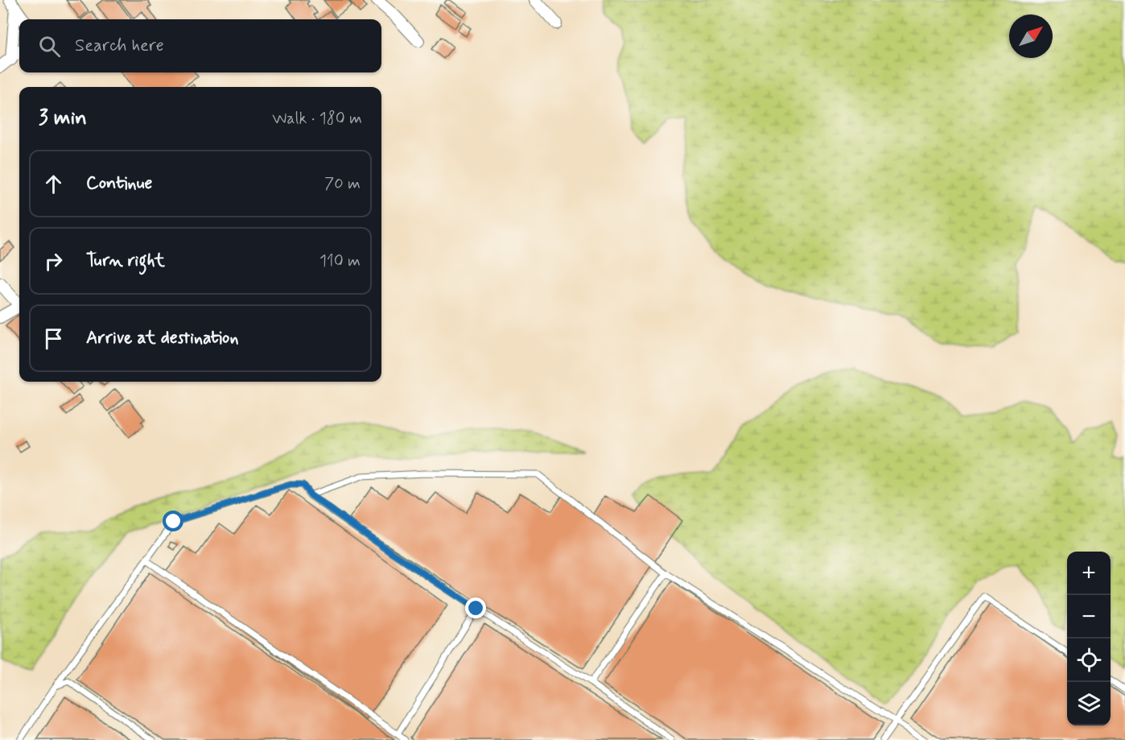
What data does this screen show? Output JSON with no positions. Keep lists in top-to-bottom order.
{
  "north": "top right",
  "page": {
    "search": "Search here",
    "heading": ["3 min", "Walk · 180 m"],
    "list": [
      ["Continue", "70 m"],
      ["Turn right", "110 m"],
      "Arrive at destination"
    ],
    "map_buttons": ["+", "−"]
  }
}
